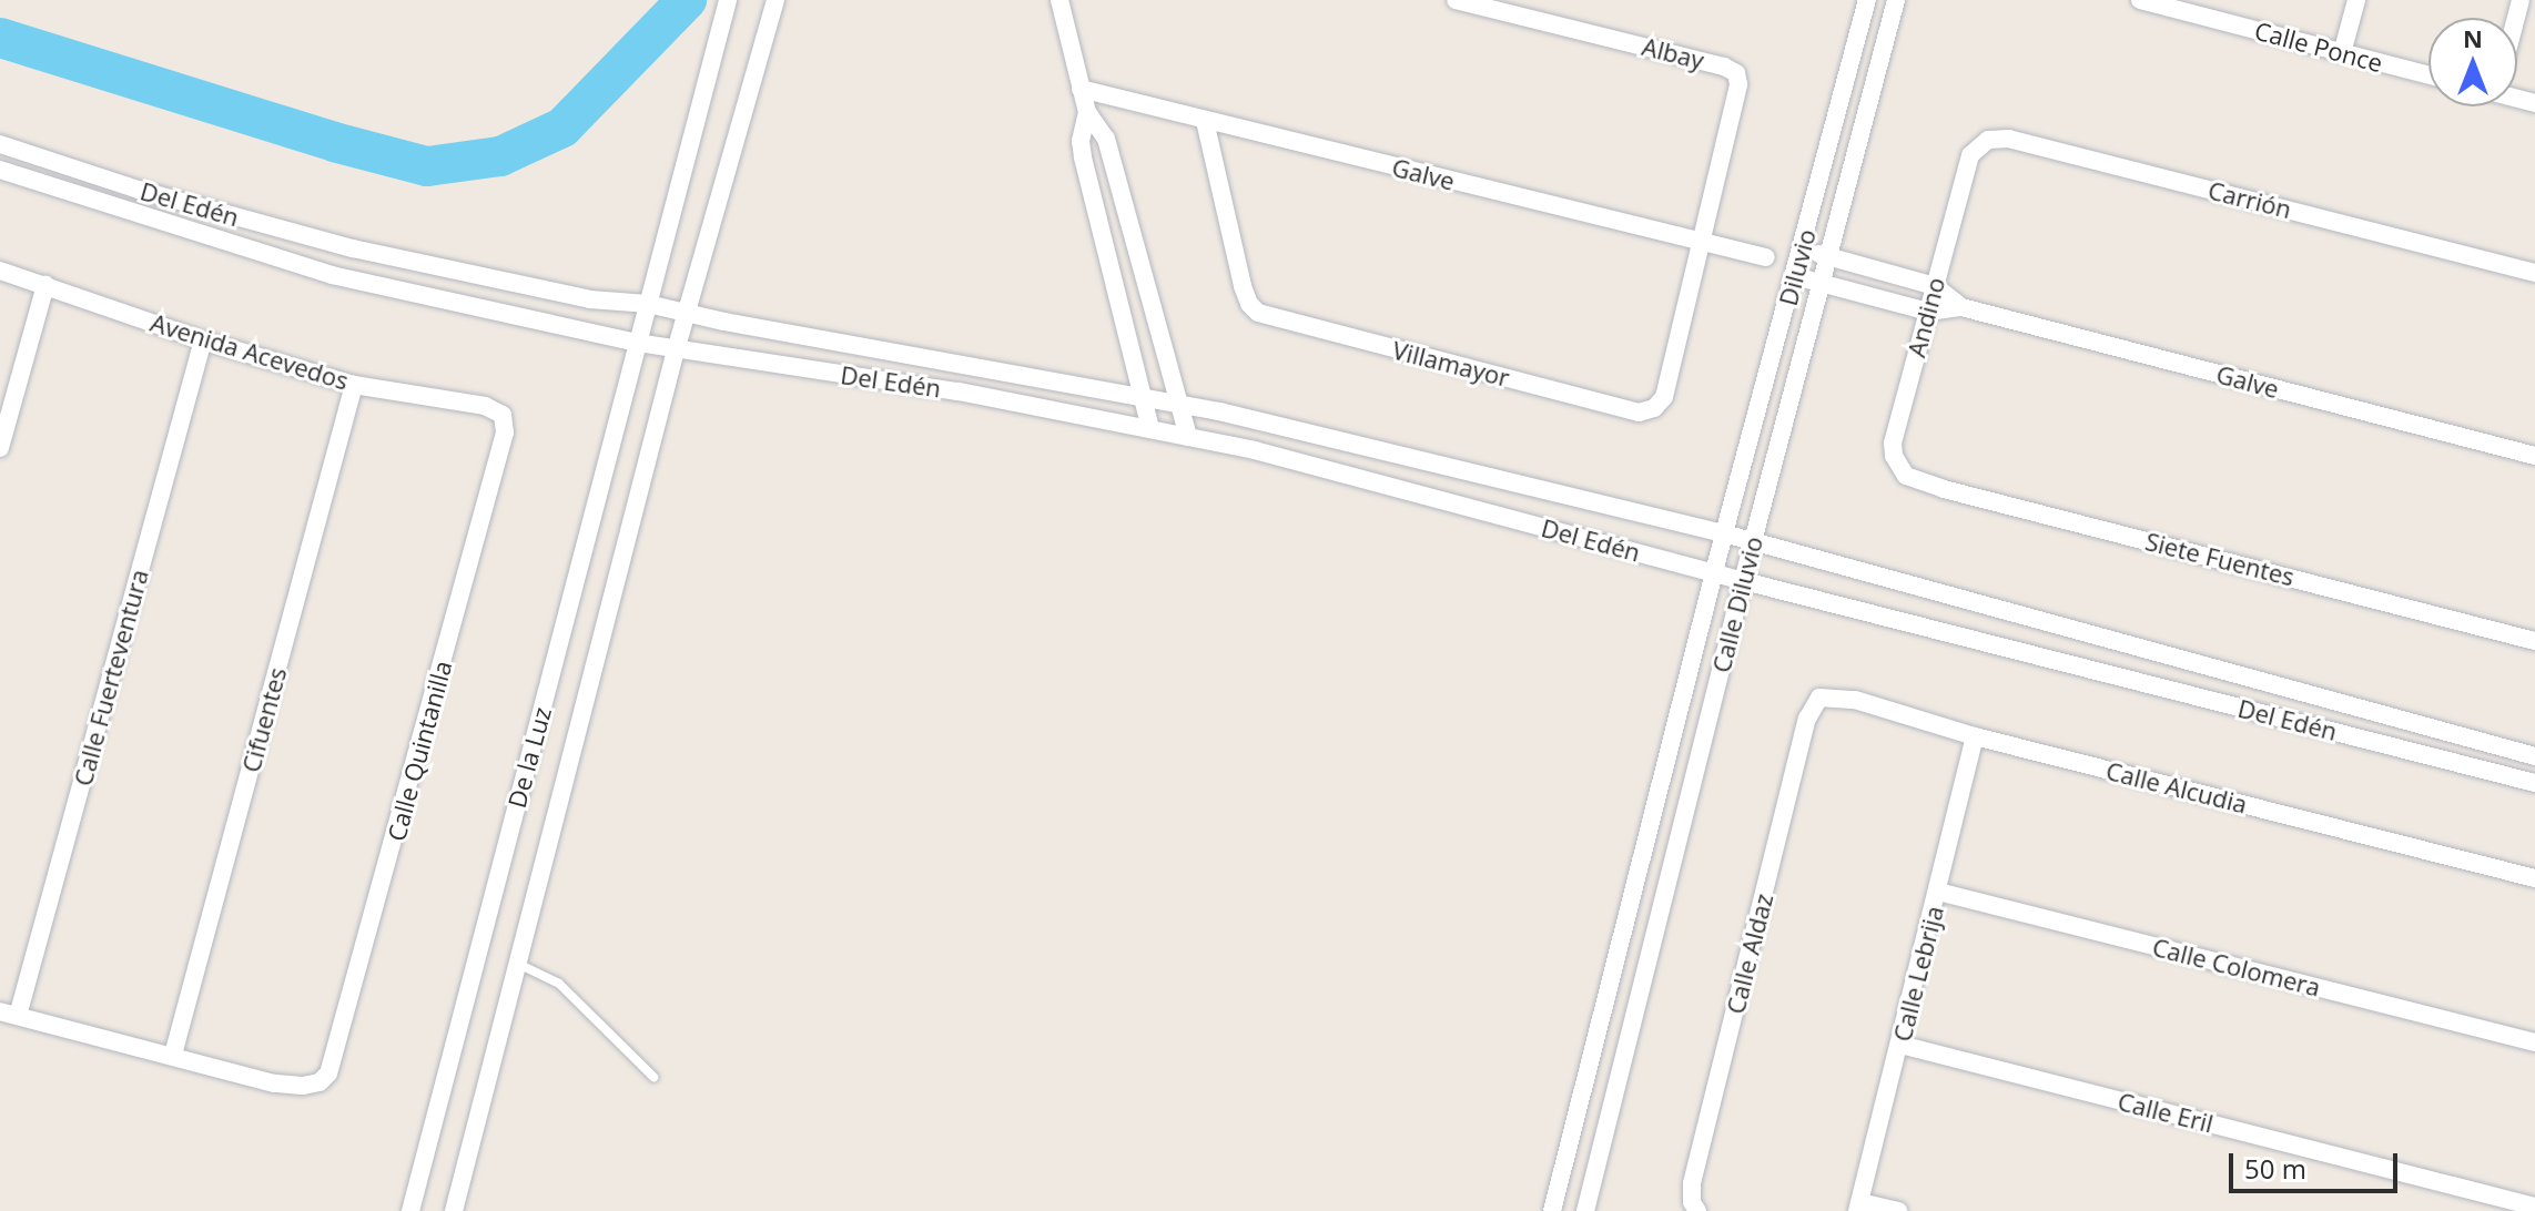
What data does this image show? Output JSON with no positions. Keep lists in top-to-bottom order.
{
  "streets": {
    "street": [
      "Calle Ponce",
      "Albay",
      "Galve",
      "Carrión",
      "Del Edén",
      "Diluvio",
      "Andino",
      "Avenida Acevedos",
      "Villamayor",
      "Siete Fuentes",
      "Calle Diluvio",
      "Calle Fuerteventura",
      "Cifuentes",
      "Calle Quintanilla",
      "De la Luz",
      "Calle Alcudia",
      "Calle Aldaz",
      "Calle Colomera",
      "Calle Lebrija",
      "Calle Eril"
    ]
  },
  "crossings": [
    ["Albay", "Galve"],
    ["Albay", "Villamayor"],
    ["Galve", "Villamayor"],
    ["Carrión", "Andino"],
    ["Del Edén", "Diluvio"],
    ["Del Edén", "Calle Diluvio"],
    ["Del Edén", "De la Luz"],
    ["Andino", "Siete Fuentes"],
    ["Avenida Acevedos", "Calle Fuerteventura"],
    ["Avenida Acevedos", "Cifuentes"],
    ["Avenida Acevedos", "Calle Quintanilla"],
    ["Cifuentes", "Calle Quintanilla"],
    ["Calle Alcudia", "Calle Aldaz"],
    ["Calle Alcudia", "Calle Lebrija"],
    ["Calle Colomera", "Calle Lebrija"],
    ["Calle Lebrija", "Calle Eril"]
  ],
  "scale_bar": "50 m",
  "north": "top"
}
